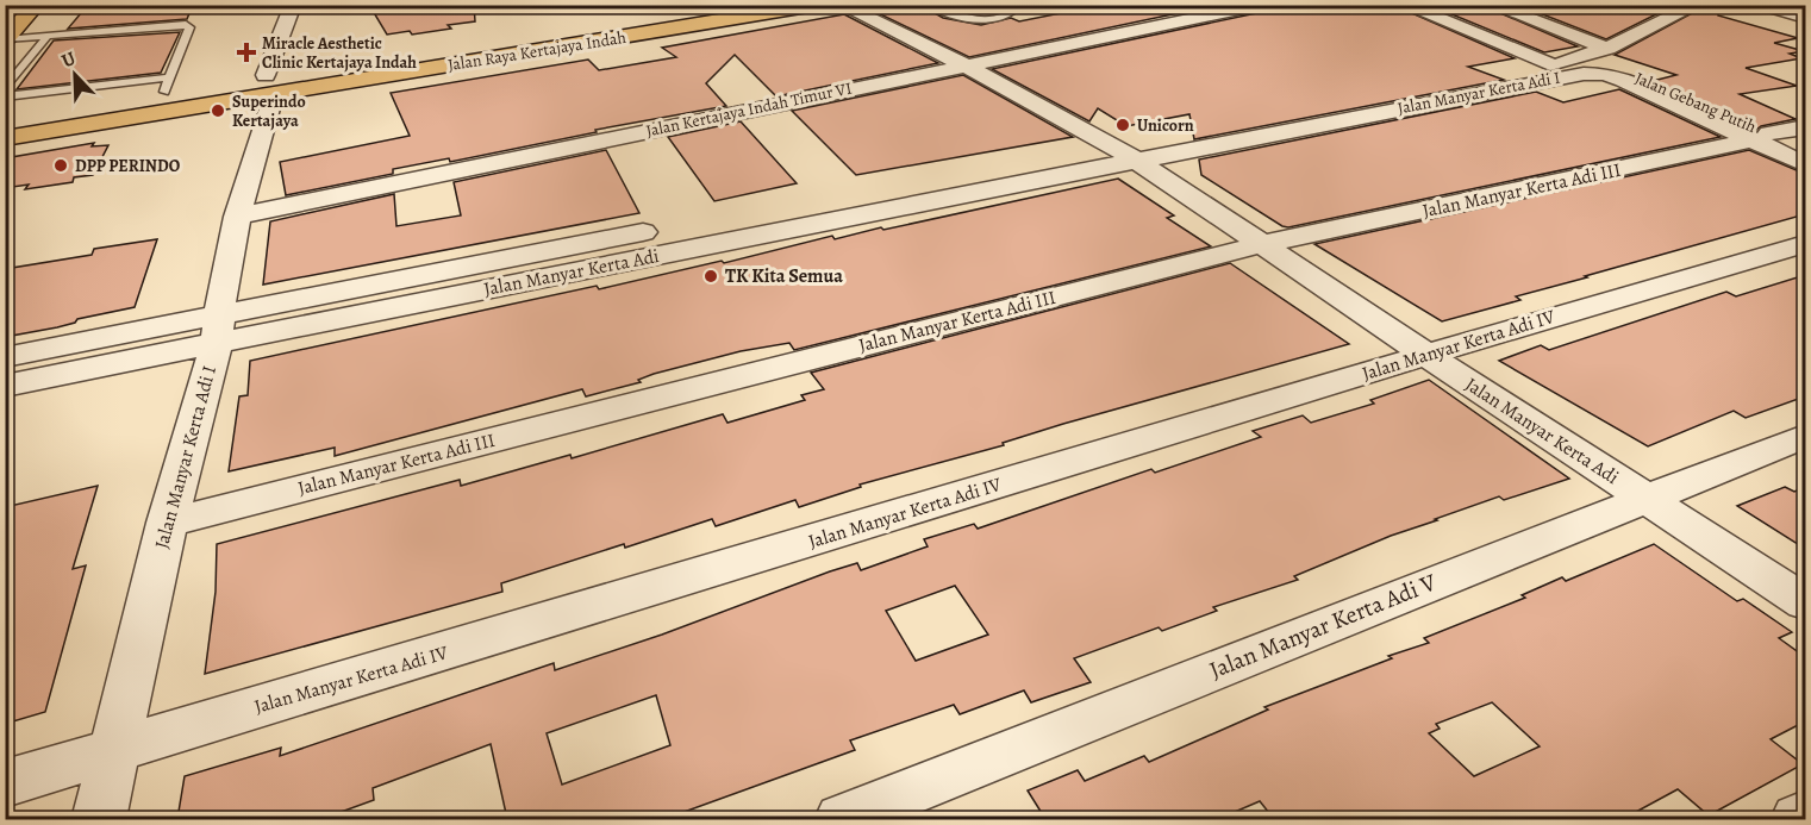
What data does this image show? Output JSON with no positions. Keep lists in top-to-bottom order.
{
  "streets": {
    "main road": ["Jalan Raya Kertajaya Indah"],
    "street": [
      "Jalan Manyar Kerta Adi I",
      "Jalan Gebang Putih",
      "Jalan Kertajaya Indah Timur VI",
      "Jalan Manyar Kerta Adi III",
      "Jalan Manyar Kerta Adi",
      "Jalan Manyar Kerta Adi IV",
      "Jalan Manyar Kerta Adi V"
    ]
  },
  "crossings": [
    ["Jalan Raya Kertajaya Indah", "Jalan Manyar Kerta Adi I"],
    ["Jalan Manyar Kerta Adi I", "Jalan Gebang Putih"],
    ["Jalan Manyar Kerta Adi I", "Jalan Kertajaya Indah Timur VI"],
    ["Jalan Manyar Kerta Adi I", "Jalan Manyar Kerta Adi III"],
    ["Jalan Manyar Kerta Adi I", "Jalan Manyar Kerta Adi"],
    ["Jalan Manyar Kerta Adi I", "Jalan Manyar Kerta Adi IV"],
    ["Jalan Gebang Putih", "Jalan Manyar Kerta Adi III"],
    ["Jalan Kertajaya Indah Timur VI", "Jalan Manyar Kerta Adi"],
    ["Jalan Manyar Kerta Adi III", "Jalan Manyar Kerta Adi"],
    ["Jalan Manyar Kerta Adi", "Jalan Manyar Kerta Adi IV"],
    ["Jalan Manyar Kerta Adi", "Jalan Manyar Kerta Adi V"]
  ],
  "places": {
    "health": ["Miracle Aesthetic Clinic Kertajaya Indah"],
    "other": [
      "Superindo Kertajaya",
      "Unicorn",
      "DPP PERINDO",
      "TK Kita Semua"
    ]
  },
  "north": "top left"
}
